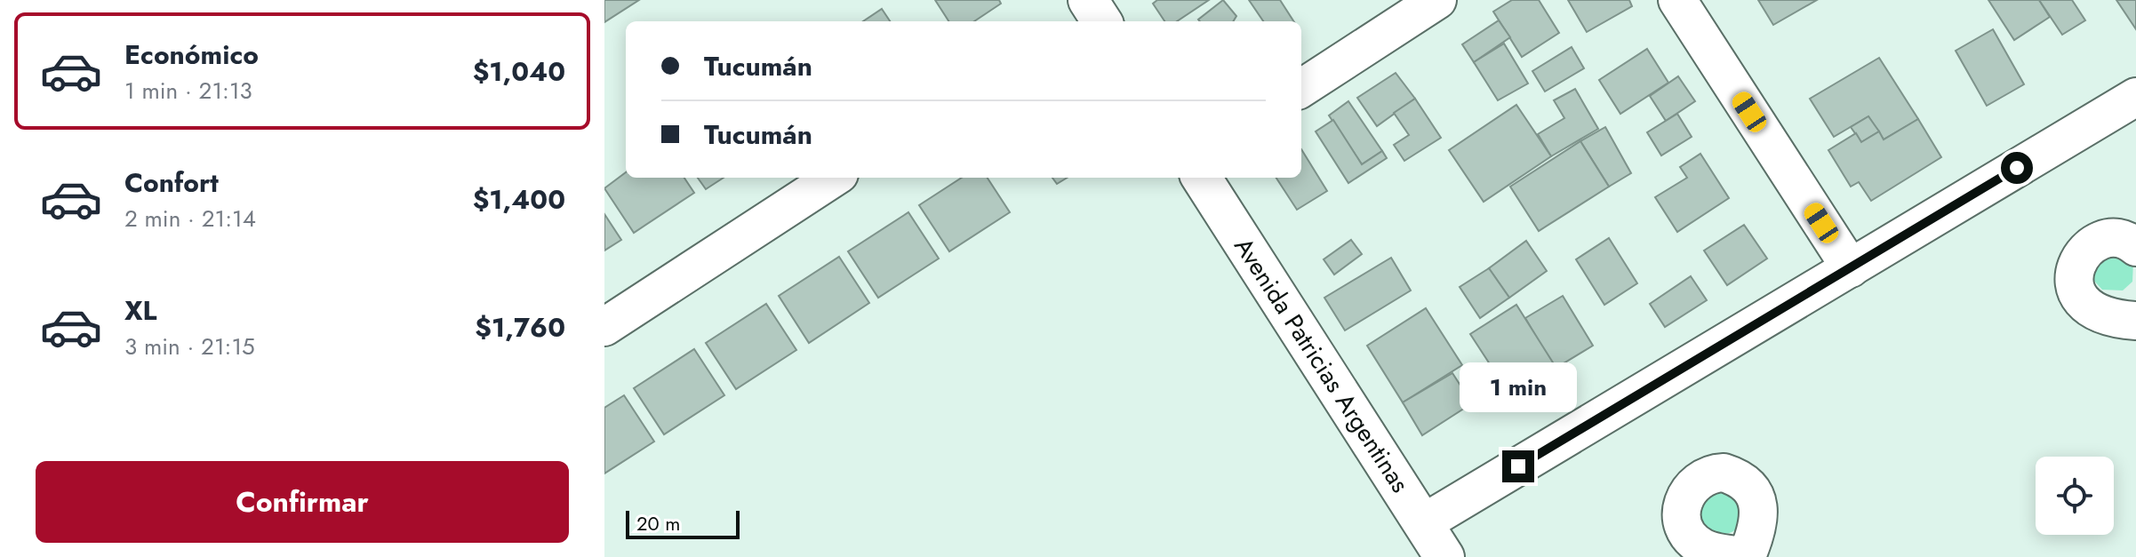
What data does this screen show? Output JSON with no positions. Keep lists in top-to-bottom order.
{
  "streets": {
    "street": ["Avenida Patricias Argentinas"]
  },
  "scale_bar": "20 m",
  "page": {
    "list": [
      {
        "name": "Económico",
        "note": "1 min · 21:13",
        "value": "$1,040"
      },
      {
        "name": "Confort",
        "note": "2 min · 21:14",
        "value": "$1,400"
      },
      {
        "name": "XL",
        "note": "3 min · 21:15",
        "value": "$1,760"
      }
    ],
    "banner": ["Tucumán", "Tucumán"],
    "bubble": "1 min",
    "buttons": "Confirmar",
    "scale": "20 m"
  }
}
